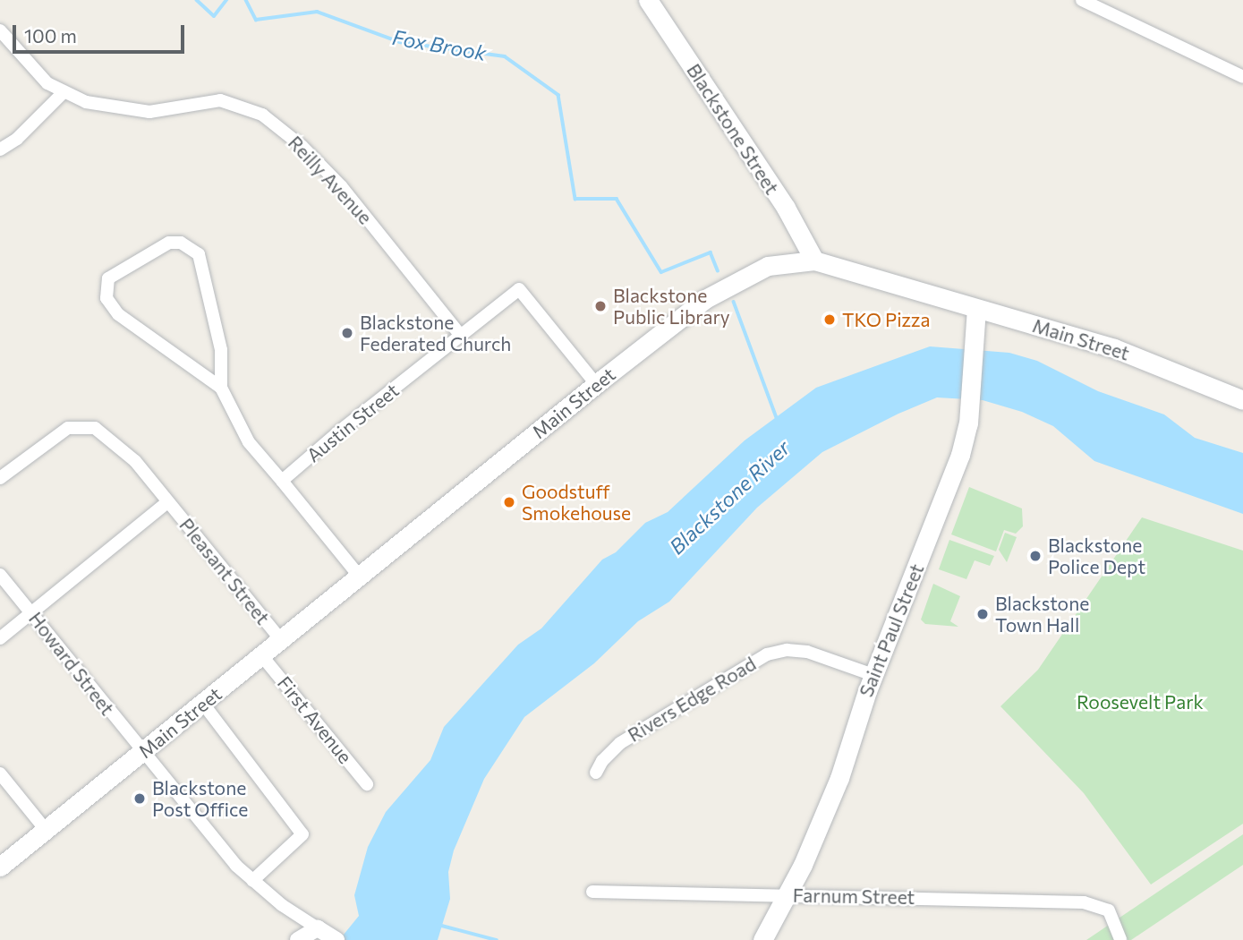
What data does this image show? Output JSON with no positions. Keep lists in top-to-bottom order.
{
  "streets": {
    "main road": ["Blackstone Street", "Main Street", "Saint Paul Street"],
    "street": [
      "Reilly Avenue",
      "Austin Street",
      "Pleasant Street",
      "Howard Street",
      "Rivers Edge Road",
      "First Avenue",
      "Farnum Street"
    ]
  },
  "crossings": [
    ["Blackstone Street", "Main Street"],
    ["Reilly Avenue", "Austin Street"],
    ["Main Street", "Austin Street"],
    ["Main Street", "Pleasant Street"],
    ["Main Street", "Saint Paul Street"],
    ["Main Street", "Howard Street"],
    ["Main Street", "First Avenue"],
    ["Saint Paul Street", "Rivers Edge Road"],
    ["Saint Paul Street", "Farnum Street"]
  ],
  "water": ["Fox Brook", "Blackstone River"],
  "parks": ["Roosevelt Park"],
  "places": [
    "Blackstone Public Library",
    "TKO Pizza",
    "Blackstone Federated Church",
    "Goodstuff Smokehouse",
    "Blackstone Police Dept",
    "Blackstone Town Hall",
    "Blackstone Post Office"
  ],
  "scale_bar": "100 m"
}
